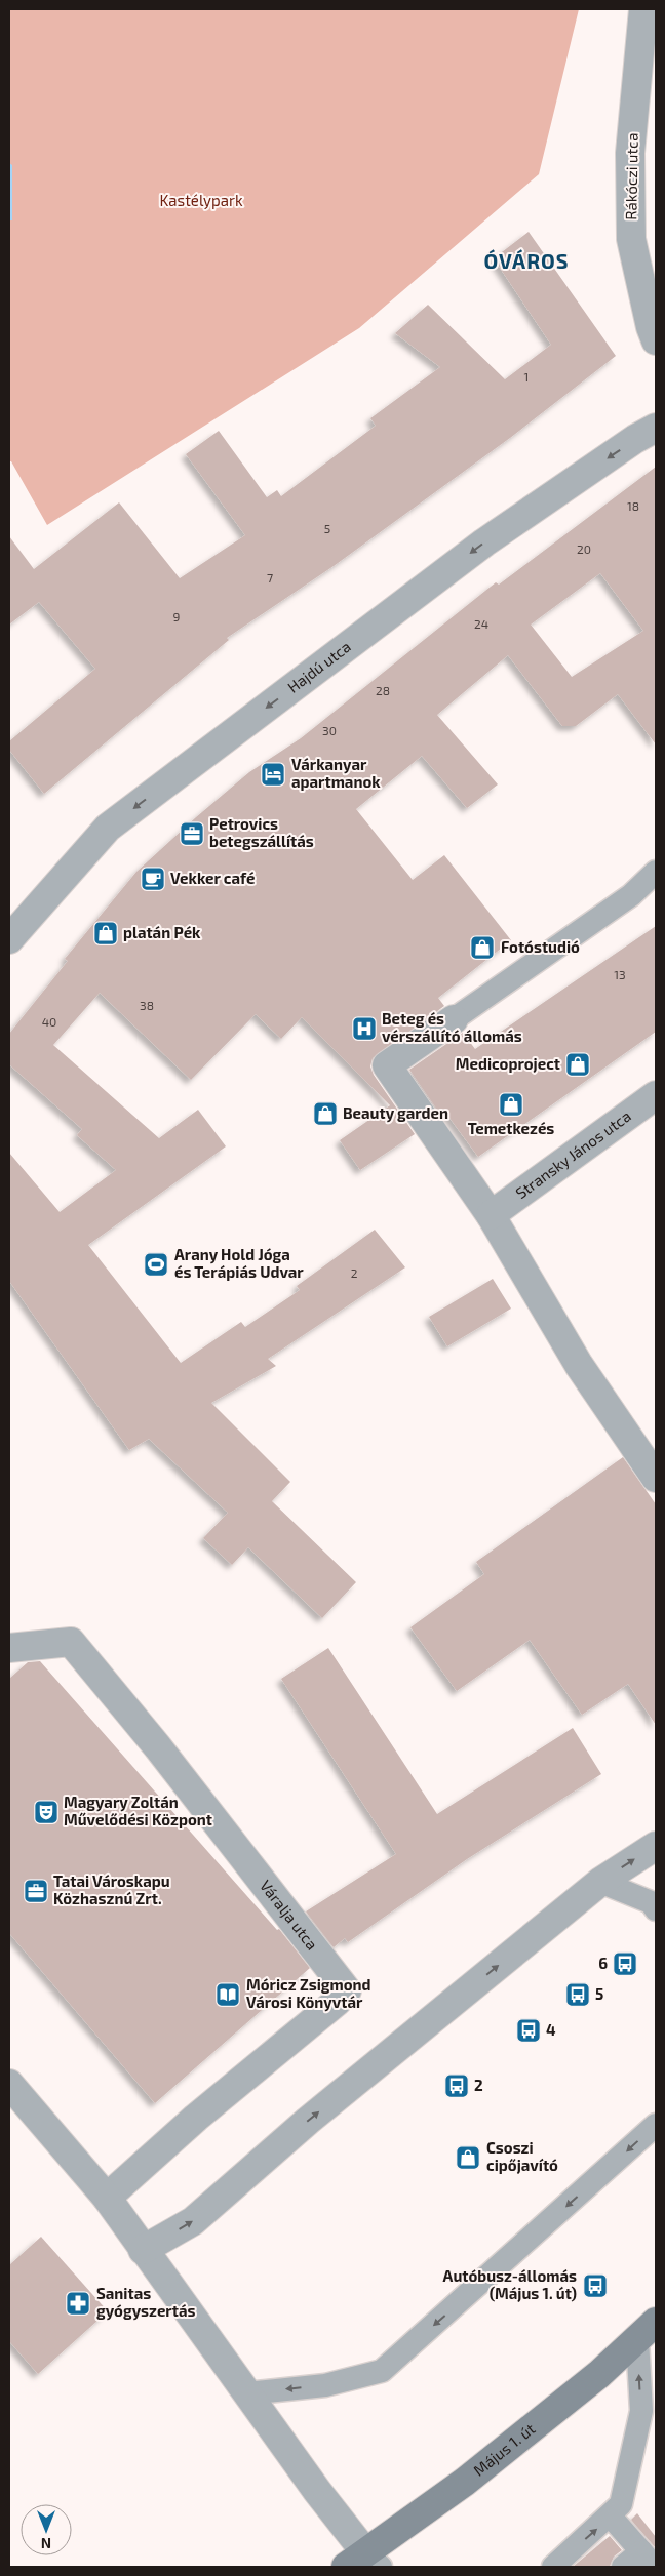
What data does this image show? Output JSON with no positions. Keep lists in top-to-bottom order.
{
  "streets": {
    "main road": ["Május 1. út"],
    "street": [
      "Rákóczi utca",
      "Hajdú utca",
      "Stransky János utca",
      "Váralja utca"
    ]
  },
  "one_way": ["Hajdú utca"],
  "districts": ["ÓVÁROS"],
  "parks": ["Kastélypark"],
  "places": {
    "hotel": ["Várkanyar apartmanok"],
    "office": ["Petrovics betegszállítás", "Tatai Városkapu Közhasznú Zrt."],
    "cafe": ["Vekker café"],
    "shop": [
      "platán Pék",
      "Fotóstudió",
      "Medicoproject",
      "Temetkezés",
      "Beauty garden",
      "Csoszi cipőjavító"
    ],
    "hospital": ["Beteg és vérszállító állomás"],
    "sports": ["Arany Hold Jóga és Terápiás Udvar"],
    "theatre": ["Magyary Zoltán Művelődési Központ"],
    "bus stop": [
      "6",
      "5",
      "4",
      "2",
      "Autóbusz-állomás (Május 1. út)"
    ],
    "library": ["Móricz Zsigmond Városi Könyvtár"],
    "pharmacy": ["Sanitas gyógyszertás"]
  },
  "house_numbers": [
    "1",
    "18",
    "5",
    "20",
    "7",
    "9",
    "24",
    "28",
    "30",
    "13",
    "38",
    "40",
    "2"
  ],
  "north": "bottom"
}
